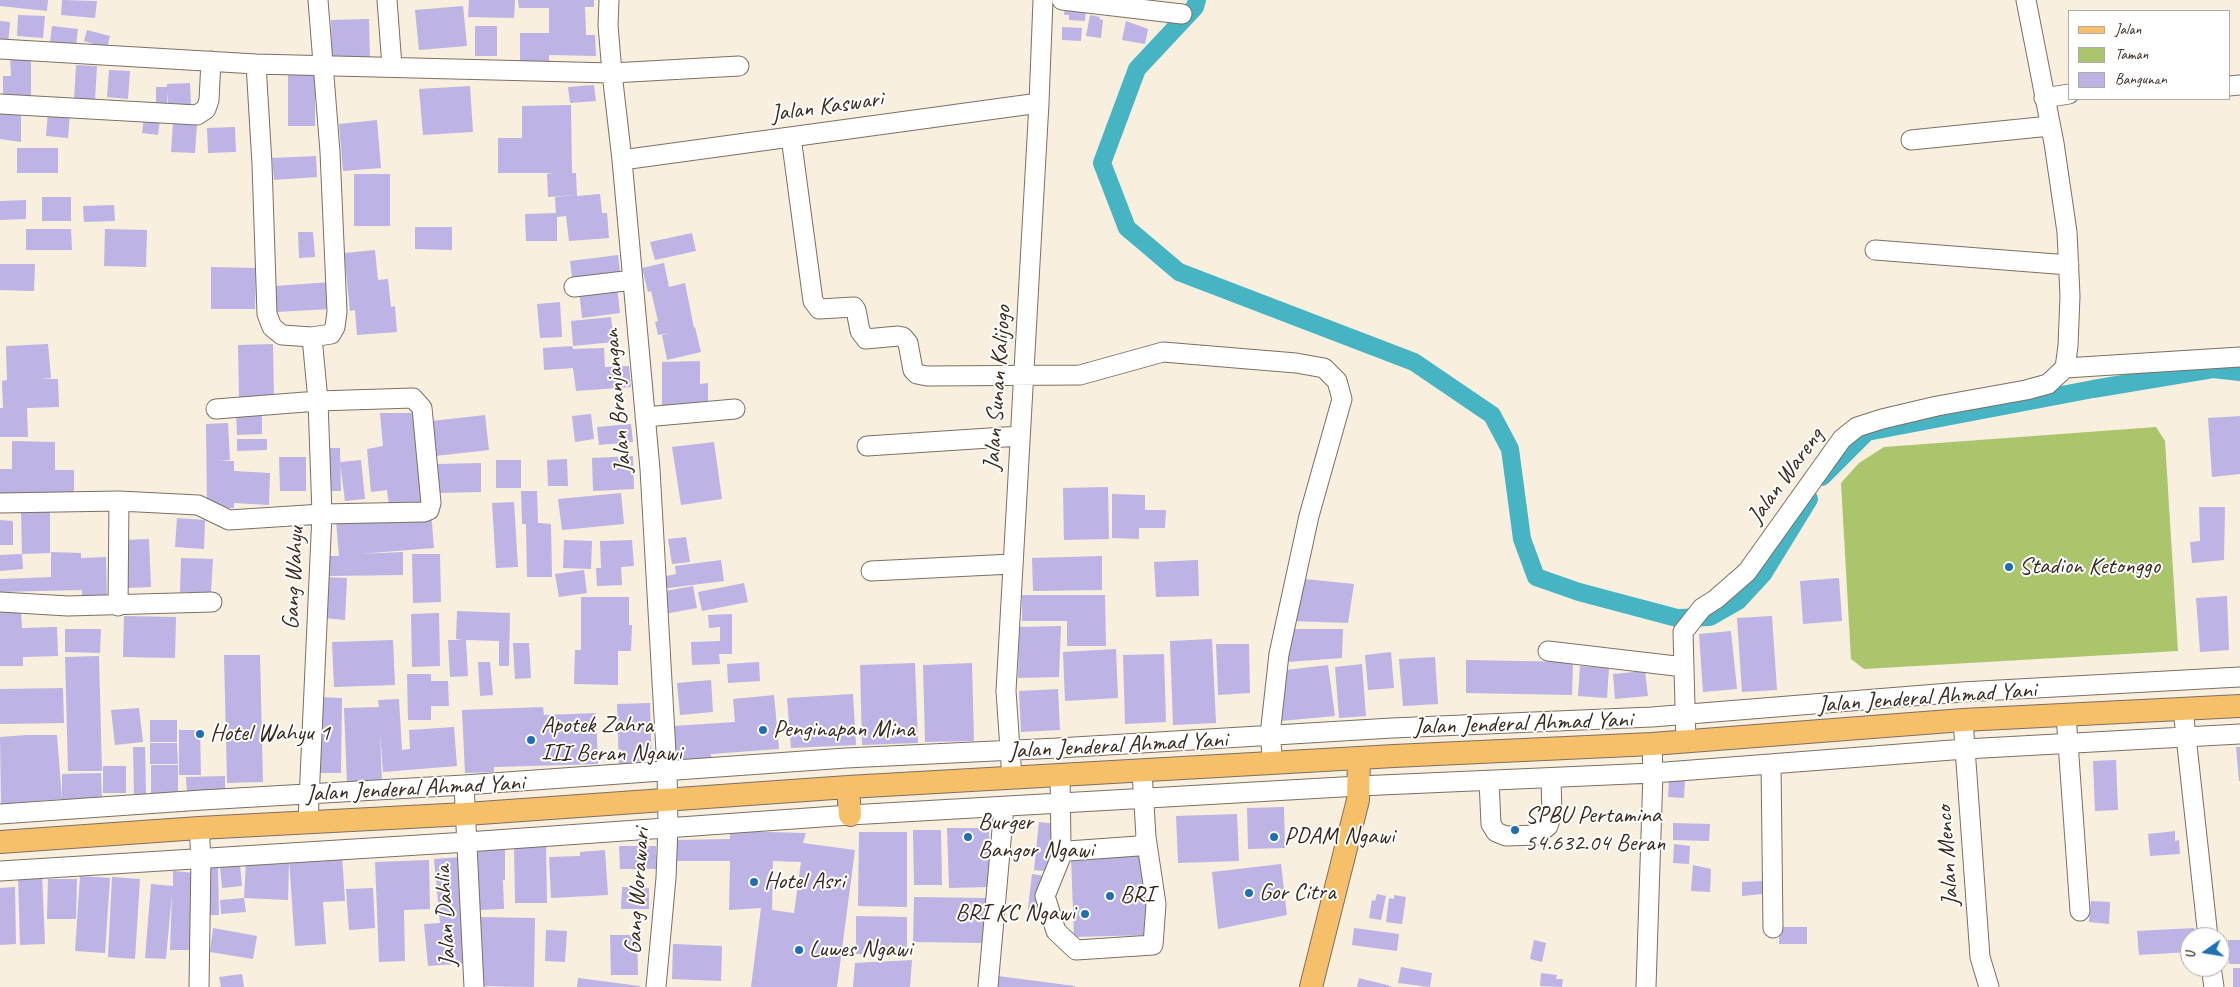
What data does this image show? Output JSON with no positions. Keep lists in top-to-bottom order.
{
  "streets": {
    "main road": ["Jalan Jenderal Ahmad Yani"],
    "street": [
      "Jalan Kaswari",
      "Jalan Sunan Kalijogo",
      "Jalan Branjangan",
      "Jalan Wareng",
      "Gang Wahyu",
      "Jalan Menco",
      "Gang Worawari",
      "Jalan Dahlia"
    ]
  },
  "crossings": [
    ["Jalan Kaswari", "Jalan Sunan Kalijogo"],
    ["Jalan Kaswari", "Jalan Branjangan"],
    ["Jalan Sunan Kalijogo", "Jalan Jenderal Ahmad Yani"],
    ["Jalan Branjangan", "Jalan Jenderal Ahmad Yani"],
    ["Jalan Branjangan", "Gang Worawari"],
    ["Jalan Wareng", "Jalan Jenderal Ahmad Yani"],
    ["Gang Wahyu", "Jalan Jenderal Ahmad Yani"],
    ["Jalan Jenderal Ahmad Yani", "Jalan Menco"],
    ["Jalan Jenderal Ahmad Yani", "Gang Worawari"],
    ["Jalan Jenderal Ahmad Yani", "Jalan Dahlia"]
  ],
  "places": [
    "Stadion Ketonggo",
    "Penginapan Mina",
    "Hotel Wahyu 1",
    "Apotek Zahra III Beran Ngawi",
    "SPBU Pertamina 54.632.04 Beran",
    "Burger Bangor Ngawi",
    "PDAM Ngawi",
    "Hotel Asri",
    "Gor Citra",
    "BRI",
    "BRI KC Ngawi",
    "Luwes Ngawi"
  ],
  "legend": ["Jalan", "Taman", "Bangunan"],
  "north": "left"
}
